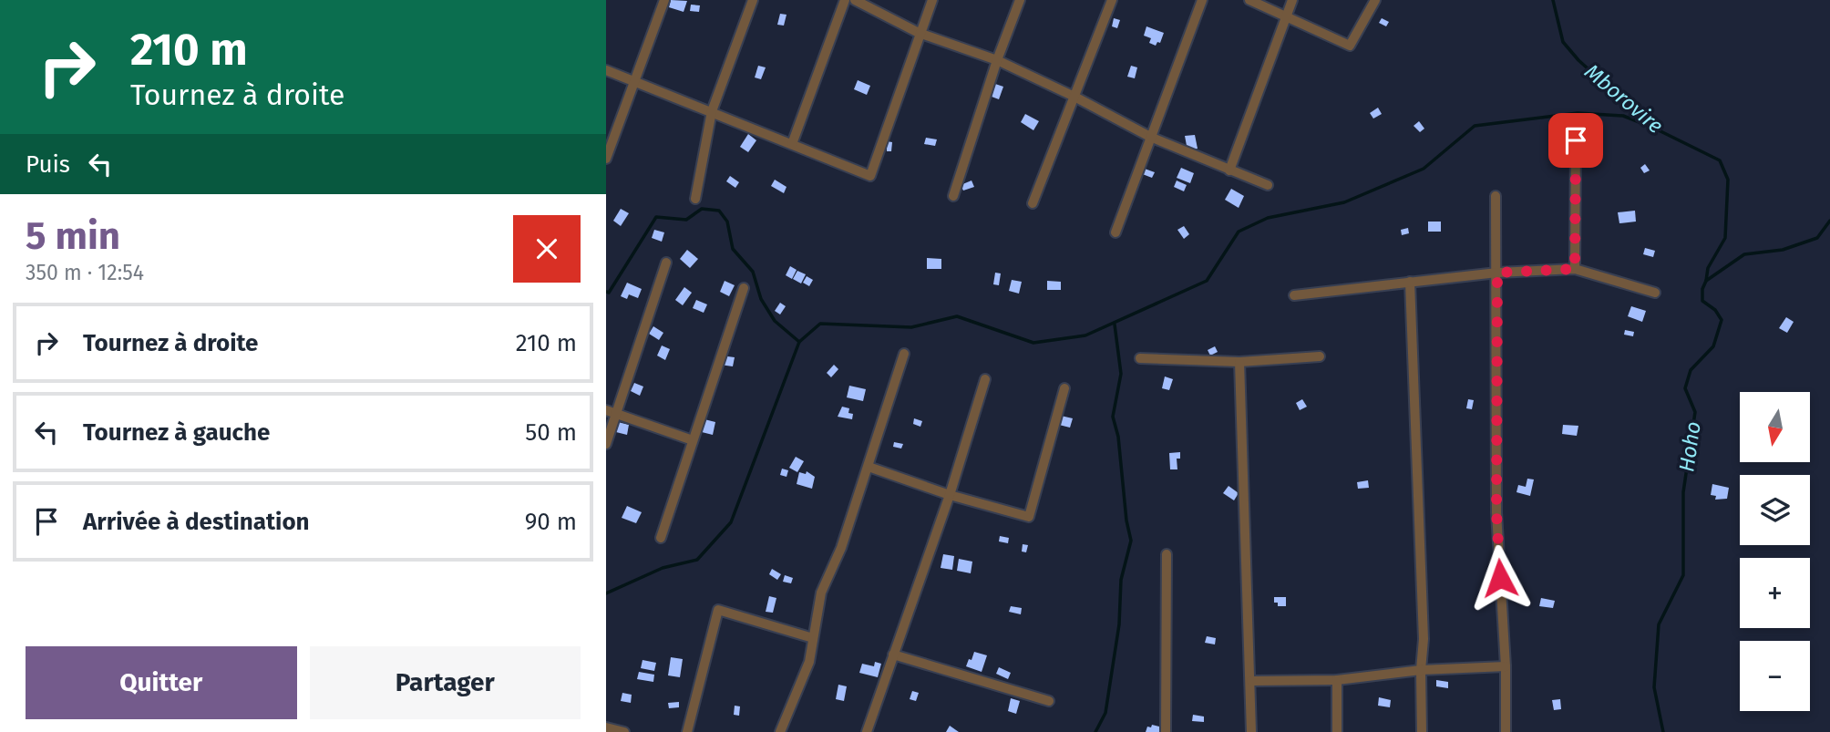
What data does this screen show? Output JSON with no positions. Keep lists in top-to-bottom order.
{
  "water": ["Mborovire", "Hoho"],
  "north": "bottom",
  "page": {
    "turn": ["210 m", "Tournez à droite"],
    "then": "Puis",
    "heading": ["5 min", "350 m · 12:54"],
    "list": [
      {
        "name": "Tournez à droite",
        "value": "210 m"
      },
      {
        "name": "Tournez à gauche",
        "value": "50 m"
      },
      {
        "name": "Arrivée à destination",
        "value": "90 m"
      }
    ],
    "map_buttons": ["+", "−"],
    "buttons": ["Quitter", "Partager"]
  }
}
